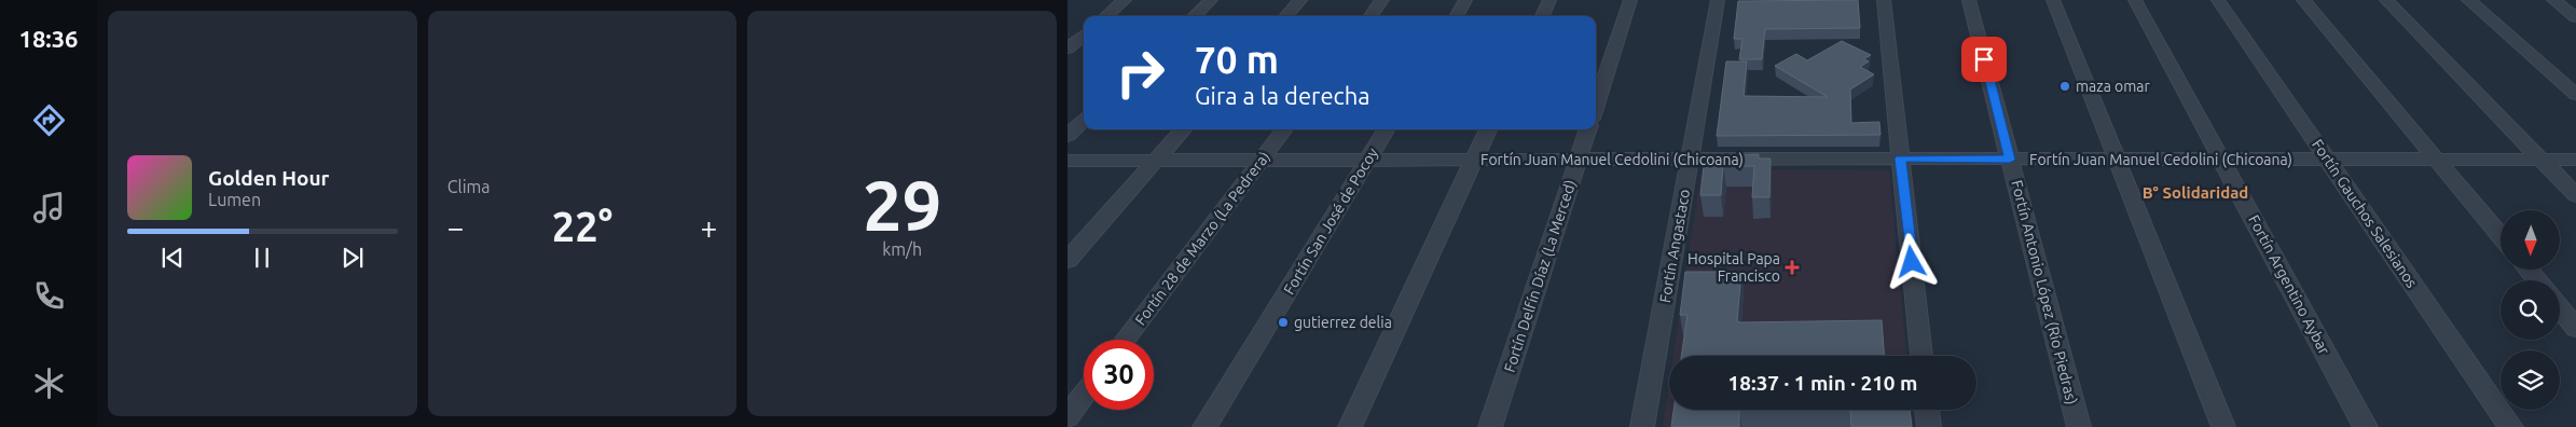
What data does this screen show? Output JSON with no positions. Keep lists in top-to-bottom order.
{
  "streets": {
    "street": [
      "Fortín Juan Manuel Cedolini (Chicoana)",
      "Fortín Gauchos Salesianos",
      "Fortín San José de Pocoy",
      "Fortín 28 de Marzo (La Pedrera)",
      "Fortín Angastaco",
      "Fortín Delfín Díaz (La Merced)",
      "Fortín Argentino Aybar",
      "Fortín Antonio López (Río Piedras)"
    ]
  },
  "crossings": [
    ["Fortín Juan Manuel Cedolini (Chicoana)", "Fortín Gauchos Salesianos"],
    ["Fortín Juan Manuel Cedolini (Chicoana)", "Fortín San José de Pocoy"],
    ["Fortín Juan Manuel Cedolini (Chicoana)", "Fortín 28 de Marzo (La Pedrera)"],
    ["Fortín Juan Manuel Cedolini (Chicoana)", "Fortín Angastaco"],
    ["Fortín Juan Manuel Cedolini (Chicoana)", "Fortín Delfín Díaz (La Merced)"],
    ["Fortín Juan Manuel Cedolini (Chicoana)", "Fortín Argentino Aybar"],
    ["Fortín Juan Manuel Cedolini (Chicoana)", "Fortín Antonio López (Río Piedras)"]
  ],
  "districts": ["B° Solidaridad"],
  "places": {
    "other": ["maza omar", "gutierrez delia"],
    "health": ["Hospital Papa Francisco"]
  },
  "north": "bottom",
  "page": {
    "tabs": "18:36",
    "tile": [
      "Clima",
      ["29", "km/h"]
    ],
    "turn": ["70 m", "Gira a la derecha"],
    "song": ["Golden Hour", "Lumen"],
    "heat": ["−", "22°", "+"],
    "limit": "30",
    "trip": "18:37 · 1 min · 210 m"
  }
}
